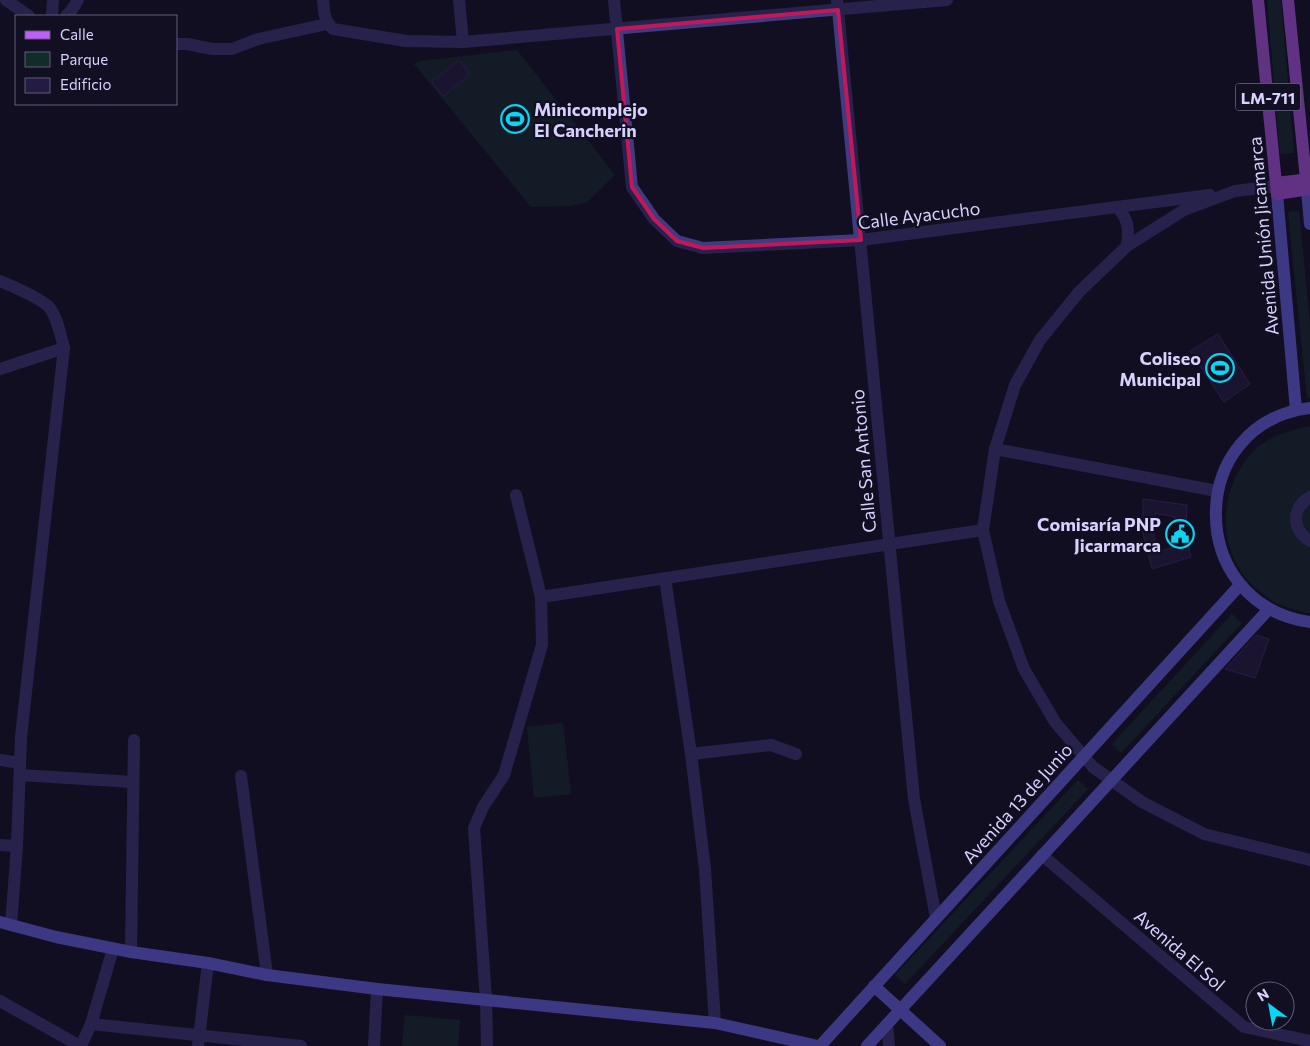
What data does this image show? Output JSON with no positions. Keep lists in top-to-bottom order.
{
  "streets": {
    "main road": ["LM-711", "Avenida Unión Jicamarca"],
    "street": [
      "Calle Ayacucho",
      "Calle San Antonio",
      "Avenida 13 de Junio",
      "Avenida El Sol"
    ]
  },
  "crossings": [
    ["Calle Ayacucho", "Calle San Antonio"],
    ["Calle San Antonio", "Avenida 13 de Junio"]
  ],
  "places": {
    "sports": ["Minicomplejo El Cancherin", "Coliseo Municipal"],
    "public building": ["Comisaría PNP Jicarmarca"]
  },
  "legend": ["Calle", "Parque", "Edificio"],
  "north": "top left"
}
